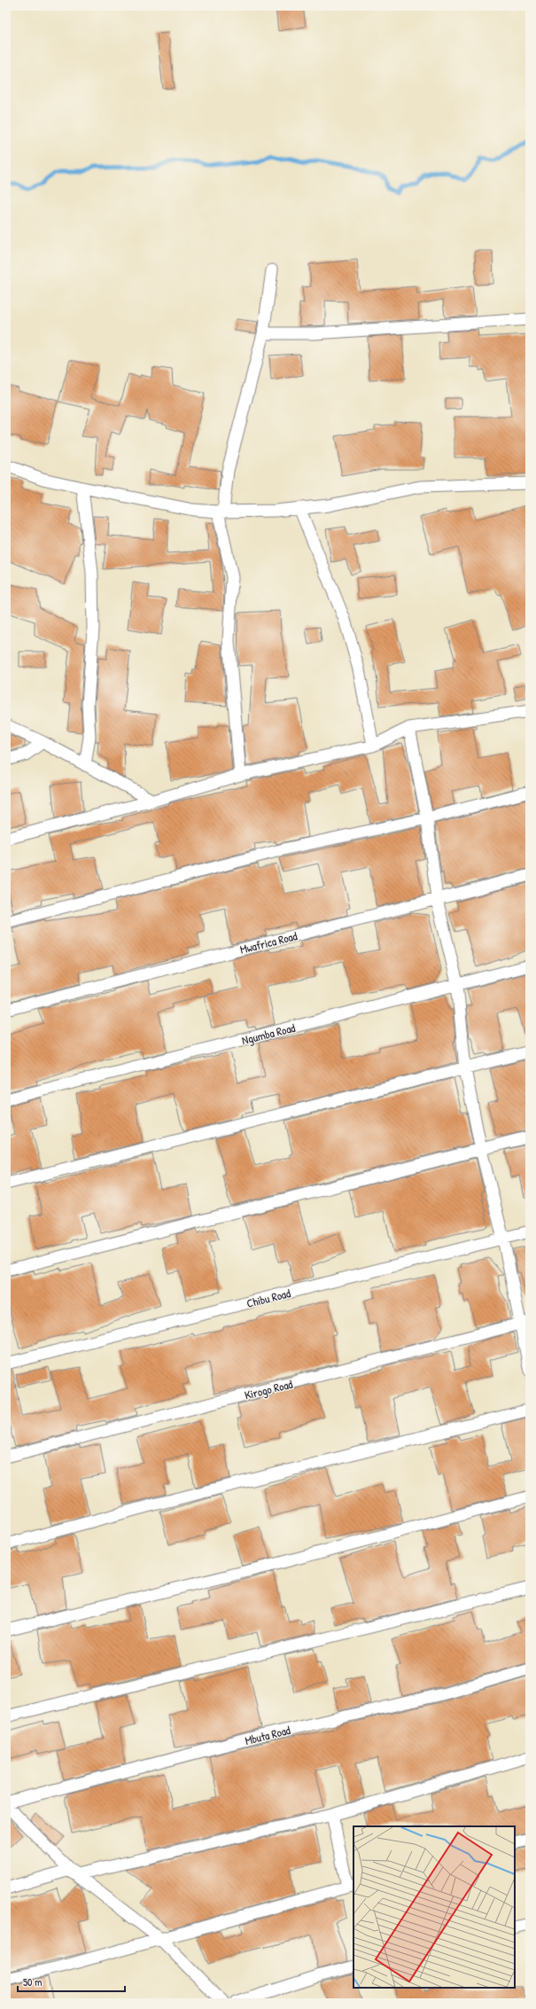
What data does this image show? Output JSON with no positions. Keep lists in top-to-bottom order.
{
  "streets": {
    "street": [
      "Mwafrica Road",
      "Ngumba Road",
      "Chibu Road",
      "Kirogo Road",
      "Mbuta Road"
    ]
  },
  "scale_bar": "50 m"
}
